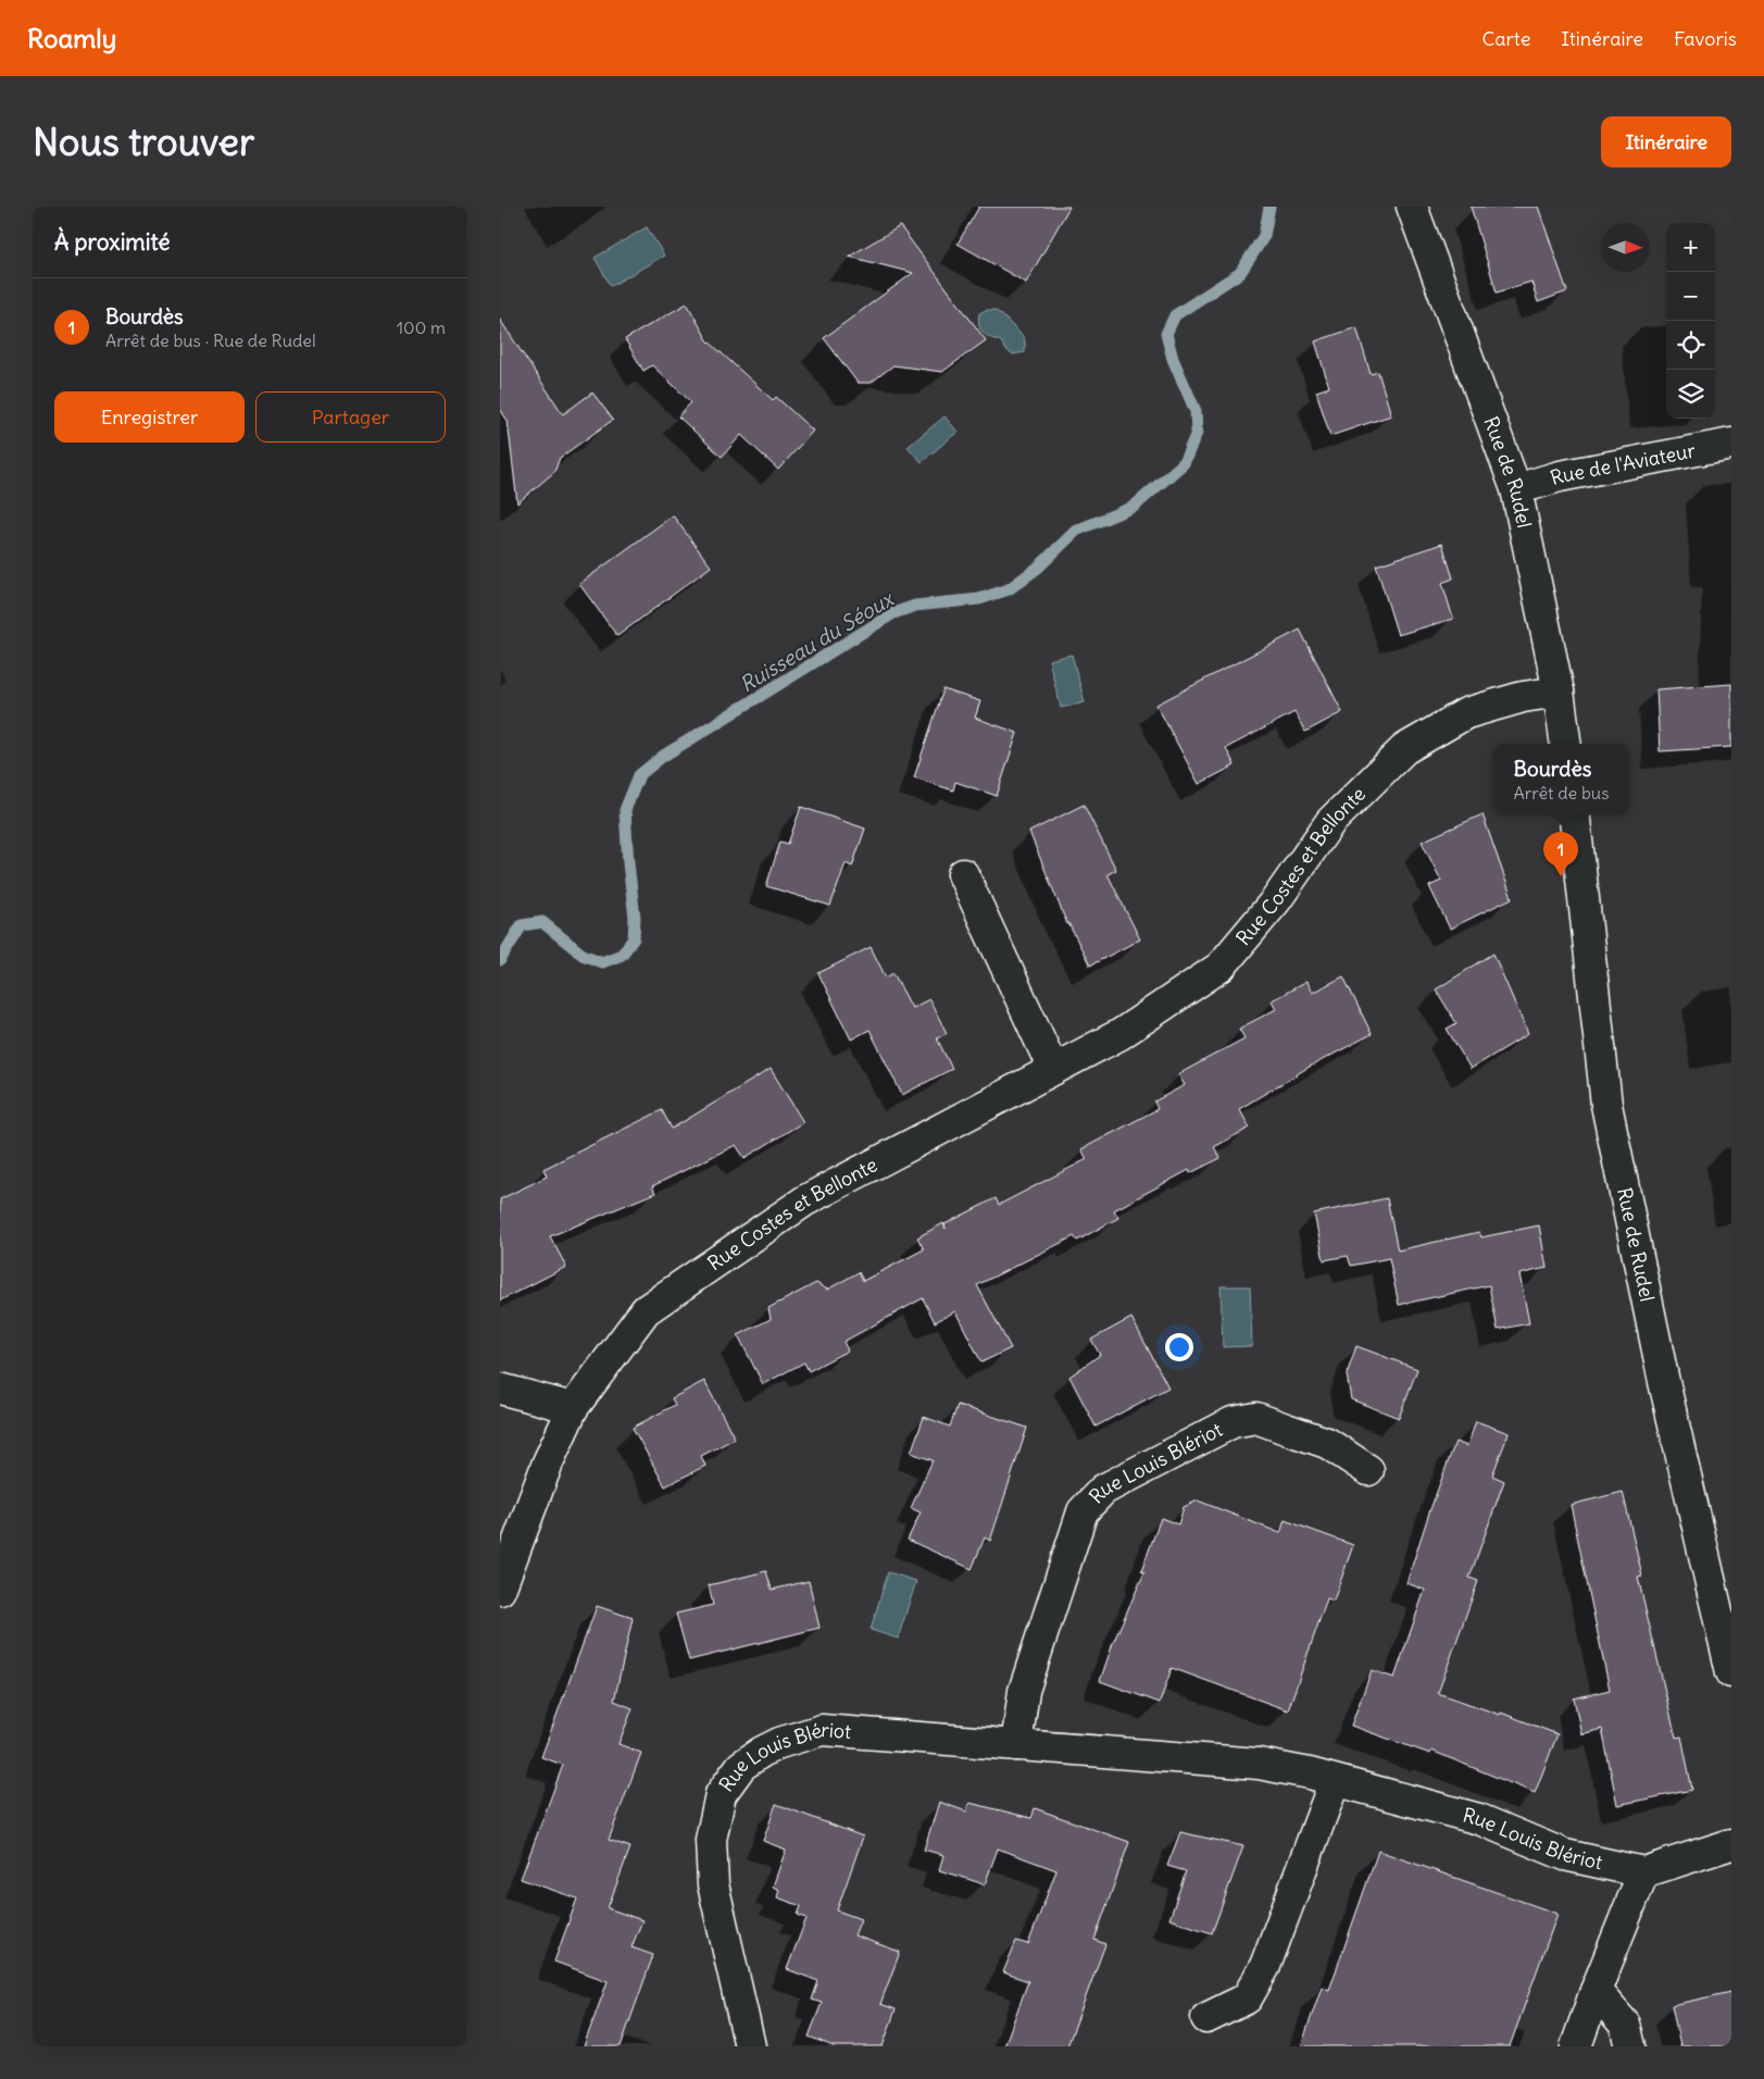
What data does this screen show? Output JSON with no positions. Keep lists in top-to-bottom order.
{
  "streets": {
    "street": [
      "Rue de l'Aviateur",
      "Rue de Rudel",
      "Rue Costes et Bellonte",
      "Rue Louis Blériot"
    ]
  },
  "crossings": [
    ["Rue de l'Aviateur", "Rue de Rudel"],
    ["Rue de Rudel", "Rue Costes et Bellonte"]
  ],
  "water": ["Ruisseau du Séoux"],
  "north": "right",
  "page": {
    "header": "Roamly",
    "nav": ["Carte", "Itinéraire", "Favoris"],
    "buttons": [
      "Itinéraire",
      ["Enregistrer", "Partager"]
    ],
    "title": "Nous trouver",
    "heading": "À proximité",
    "map_buttons": ["+", "−"],
    "list": [
      {
        "mark": "1",
        "name": "Bourdès",
        "note": "Arrêt de bus · Rue de Rudel",
        "value": "100 m"
      }
    ],
    "popup": ["Bourdès", "Arrêt de bus"],
    "pins": "1"
  }
}
